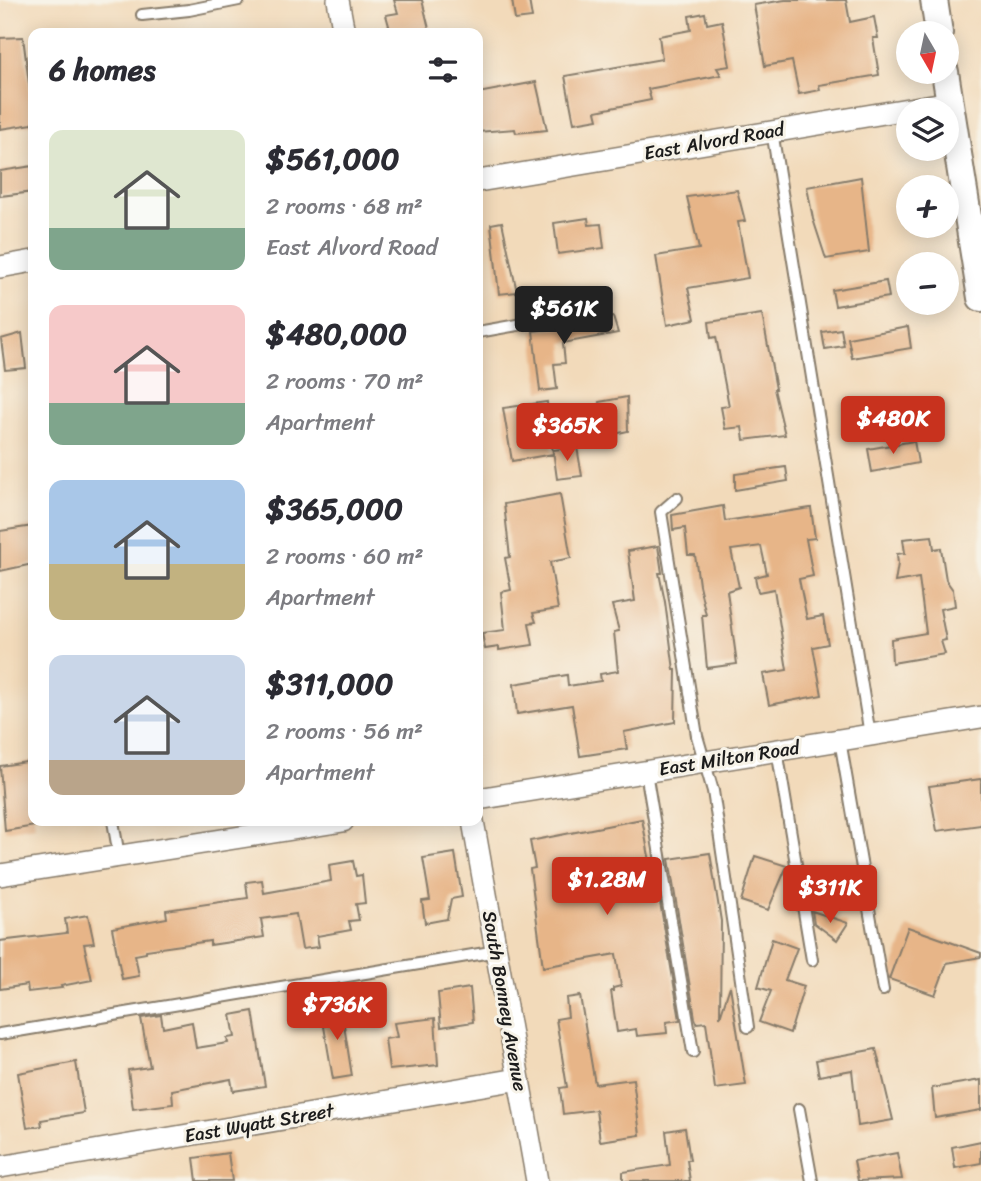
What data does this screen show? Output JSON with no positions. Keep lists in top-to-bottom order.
{
  "streets": {
    "street": [
      "East Alvord Road",
      "East Milton Road",
      "South Bonney Avenue",
      "East Wyatt Street"
    ]
  },
  "crossings": [
    ["South Bonney Avenue", "East Wyatt Street"]
  ],
  "north": "bottom",
  "page": {
    "map_buttons": ["+", "−"],
    "heading": "6 homes",
    "list": [
      {
        "name": "$561,000",
        "note": "2 rooms · 68 m² · East Alvord Road"
      },
      {
        "name": "$480,000",
        "note": "2 rooms · 70 m² · Apartment"
      },
      {
        "name": "$365,000",
        "note": "2 rooms · 60 m² · Apartment"
      },
      {
        "name": "$311,000",
        "note": "2 rooms · 56 m² · Apartment"
      }
    ],
    "price": [
      "$561K",
      "$480K",
      "$365K",
      "$1.28M",
      "$311K",
      "$736K"
    ]
  }
}
